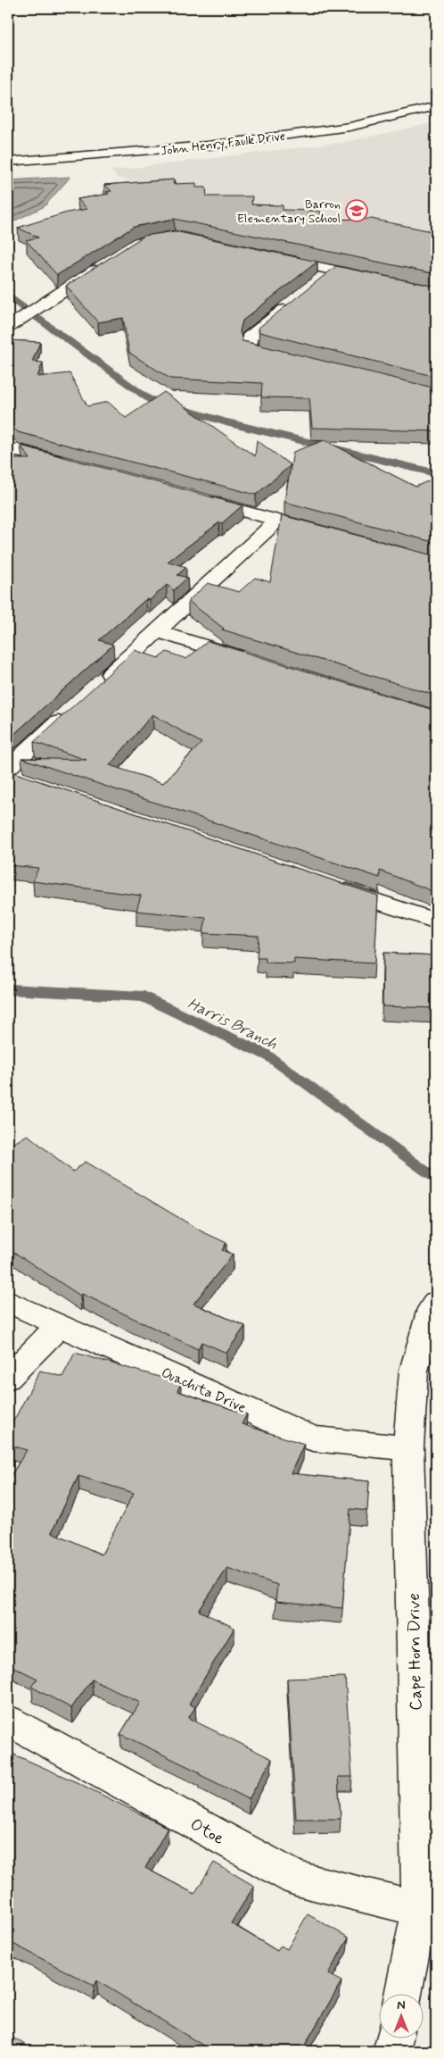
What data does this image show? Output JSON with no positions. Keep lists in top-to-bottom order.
{
  "streets": {
    "street": [
      "John Henry Faulk Drive",
      "Ouachita Drive",
      "Cape Horn Drive",
      "Otoe"
    ]
  },
  "crossings": [
    ["Ouachita Drive", "Cape Horn Drive"],
    ["Cape Horn Drive", "Otoe"]
  ],
  "water": ["Harris Branch"],
  "places": {
    "school or university": ["Barron Elementary School"]
  },
  "north": "top"
}
